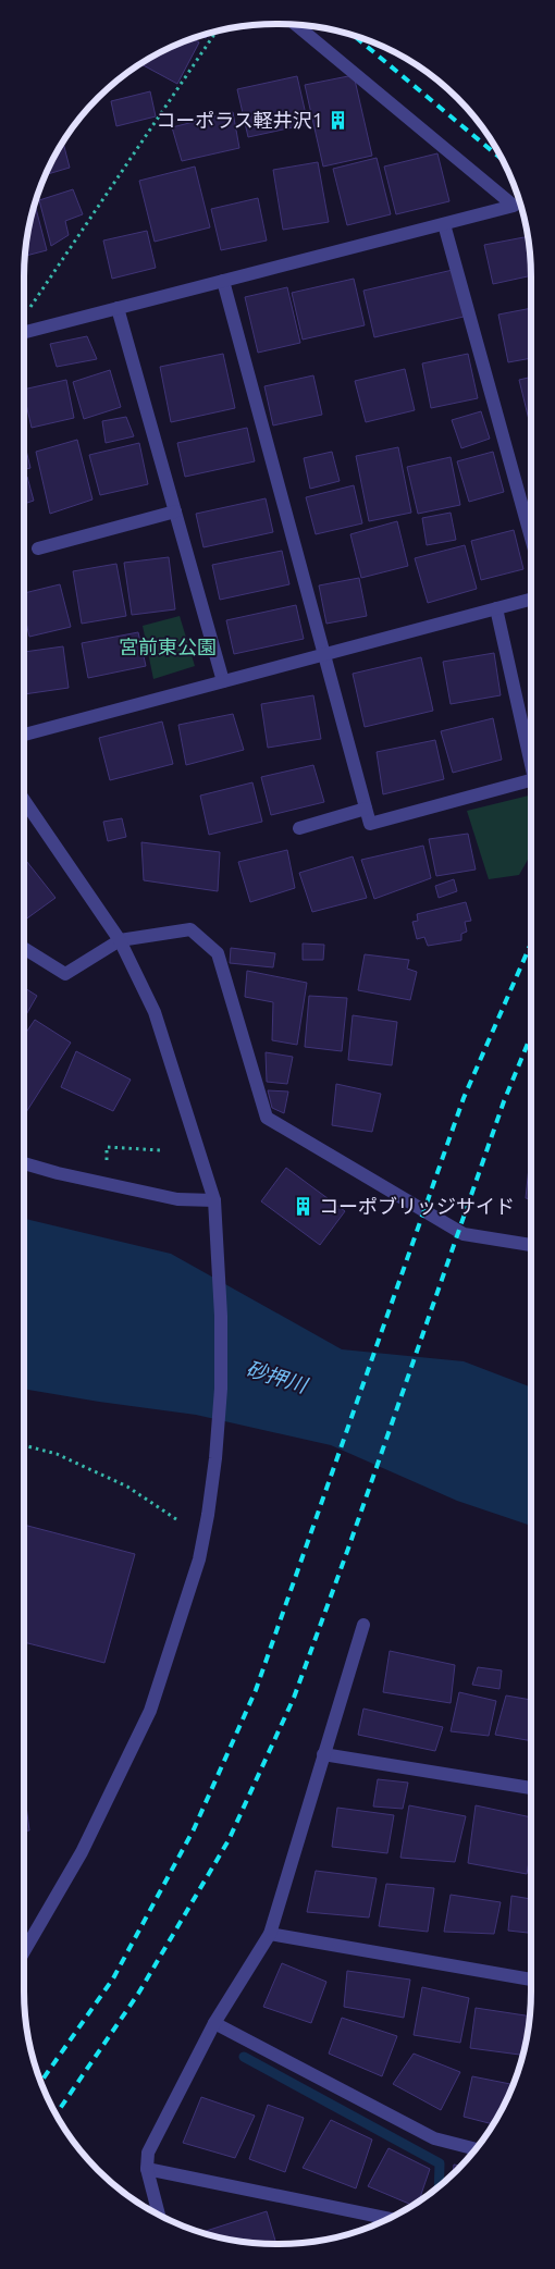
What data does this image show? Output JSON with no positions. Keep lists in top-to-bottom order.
{
  "water": ["砂押川"],
  "parks": ["宮前東公園"],
  "places": {
    "building": ["コーポラス軽井沢1", "コーポブリッジサイド"]
  }
}
